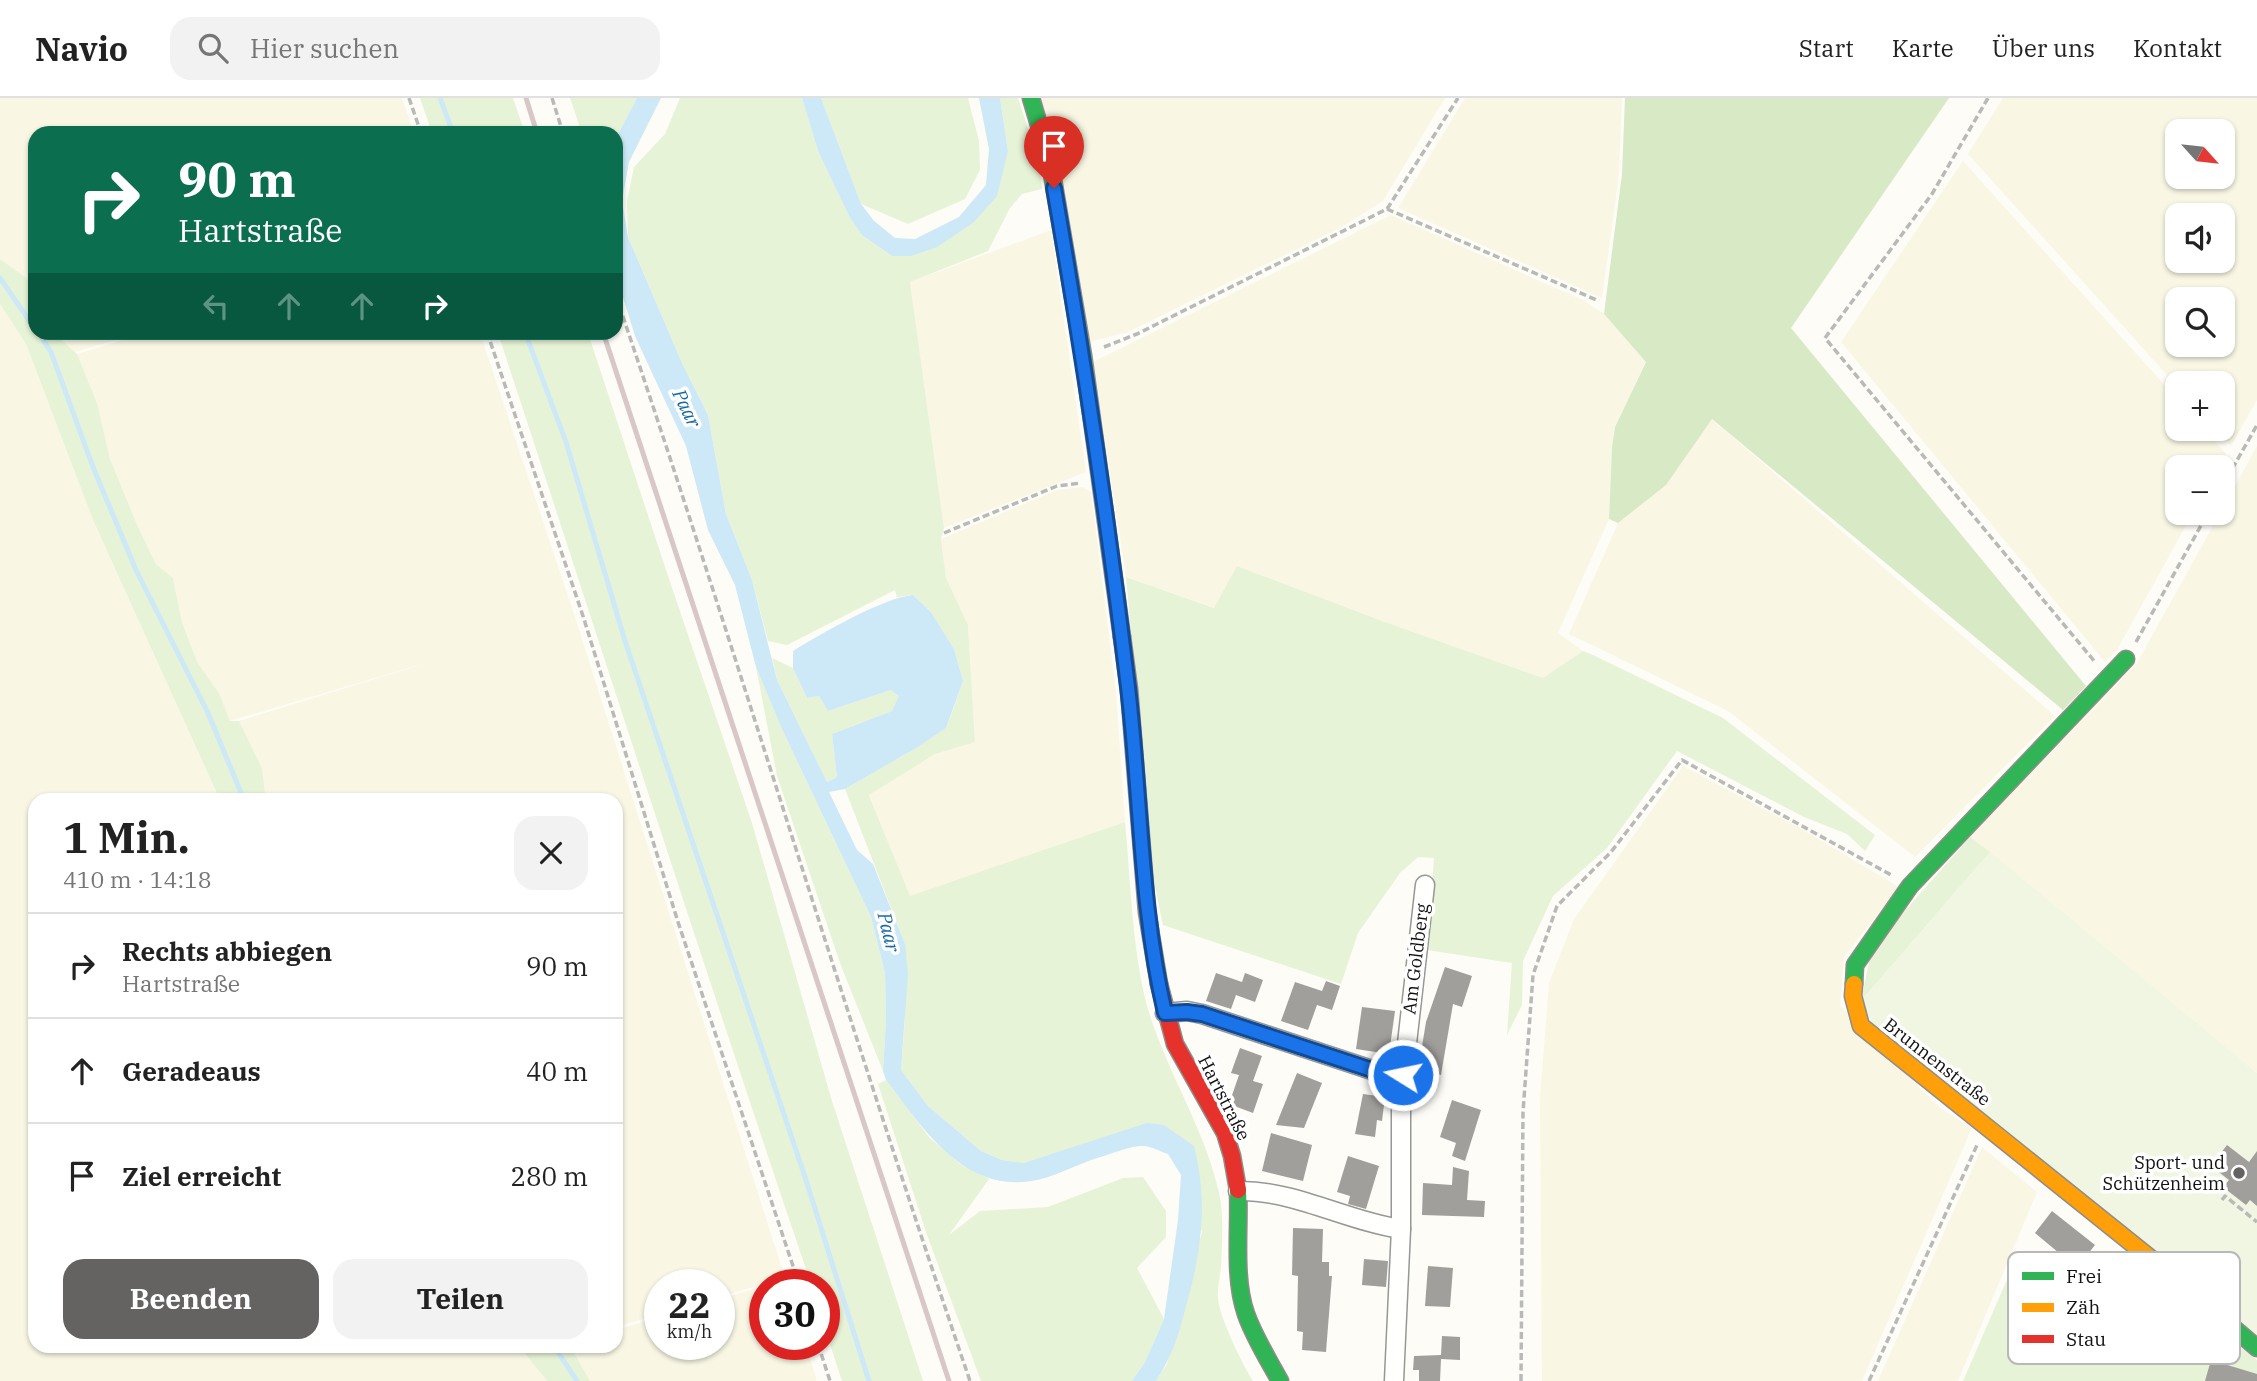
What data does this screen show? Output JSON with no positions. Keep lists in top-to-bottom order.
{
  "streets": {
    "street": ["Am Goldberg", "Brunnenstraße", "Hartstraße"]
  },
  "water": ["Paar"],
  "places": ["Sport- und Schützenheim"],
  "legend": ["Frei", "Zäh", "Stau"],
  "north": "bottom right",
  "page": {
    "header": "Navio",
    "search": "Hier suchen",
    "nav": [
      "Start",
      "Karte",
      "Über uns",
      "Kontakt"
    ],
    "map_buttons": ["+", "−"],
    "turn": ["90 m", "Hartstraße"],
    "heading": ["1 Min.", "410 m · 14:18"],
    "list": [
      {
        "name": "Rechts abbiegen",
        "note": "Hartstraße",
        "value": "90 m"
      },
      {
        "name": "Geradeaus",
        "value": "40 m"
      },
      {
        "name": "Ziel erreicht",
        "value": "280 m"
      }
    ],
    "buttons": ["Beenden", "Teilen"],
    "speed": "22 km/h",
    "limit": "30"
  }
}
